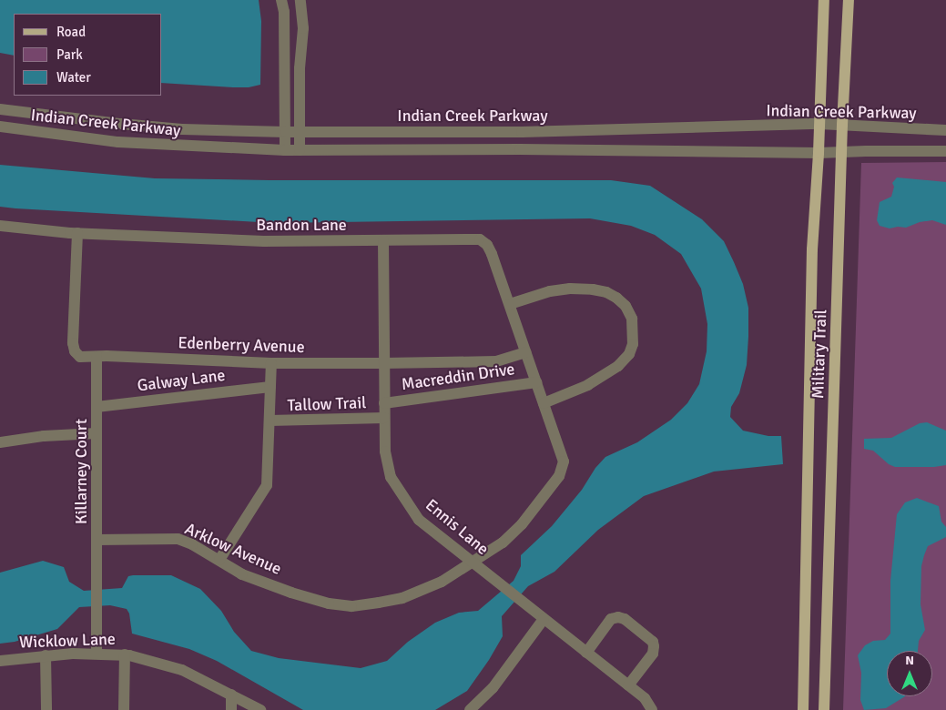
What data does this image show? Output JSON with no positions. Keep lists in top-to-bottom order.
{
  "streets": {
    "main road": ["Military Trail"],
    "street": [
      "Indian Creek Parkway",
      "Bandon Lane",
      "Edenberry Avenue",
      "Macreddin Drive",
      "Galway Lane",
      "Tallow Trail",
      "Killarney Court",
      "Ennis Lane",
      "Arklow Avenue",
      "Wicklow Lane"
    ]
  },
  "crossings": [
    ["Indian Creek Parkway", "Military Trail"],
    ["Bandon Lane", "Edenberry Avenue"],
    ["Bandon Lane", "Ennis Lane"],
    ["Bandon Lane", "Arklow Avenue"],
    ["Edenberry Avenue", "Killarney Court"],
    ["Edenberry Avenue", "Ennis Lane"],
    ["Edenberry Avenue", "Arklow Avenue"],
    ["Macreddin Drive", "Ennis Lane"],
    ["Macreddin Drive", "Arklow Avenue"],
    ["Galway Lane", "Killarney Court"],
    ["Tallow Trail", "Ennis Lane"],
    ["Killarney Court", "Arklow Avenue"],
    ["Killarney Court", "Wicklow Lane"],
    ["Ennis Lane", "Arklow Avenue"]
  ],
  "legend": ["Road", "Park", "Water"],
  "north": "top"
}
